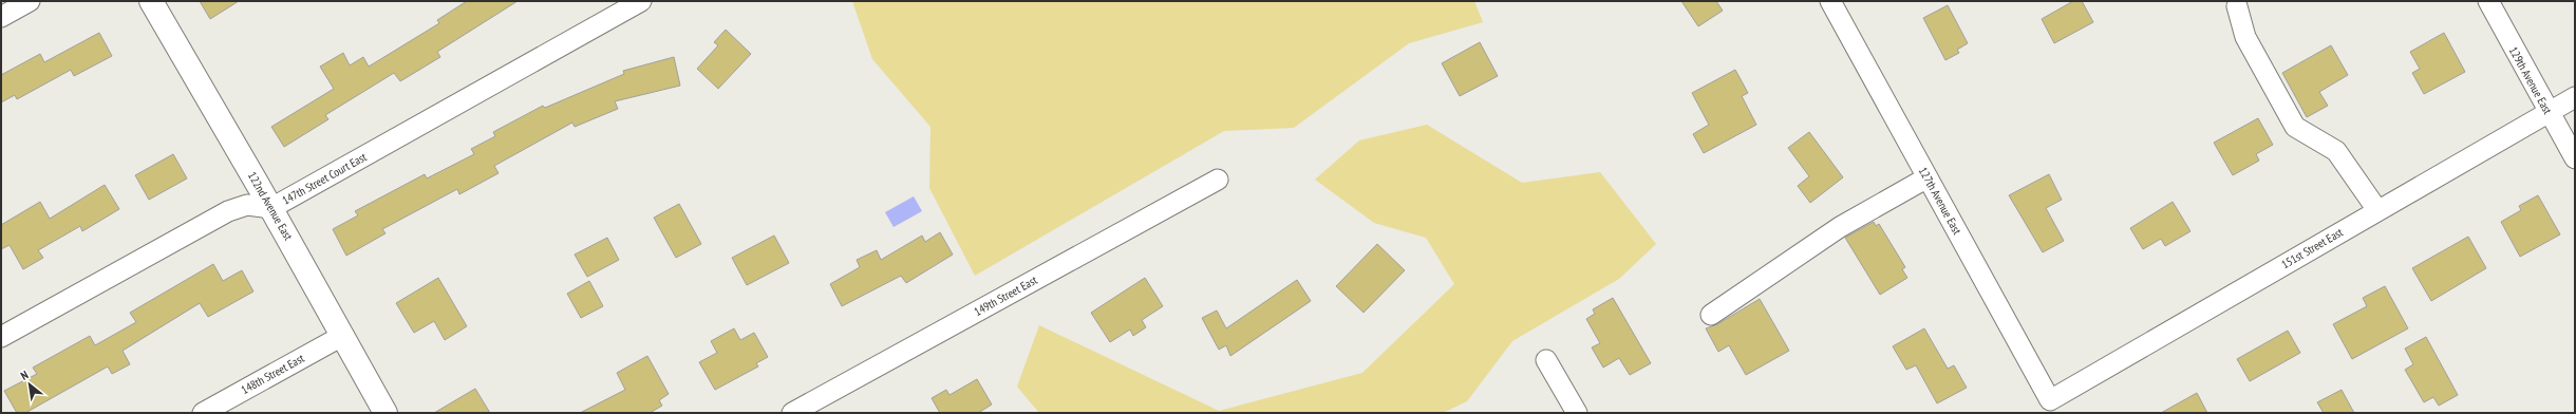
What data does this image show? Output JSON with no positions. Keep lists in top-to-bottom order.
{
  "streets": {
    "main road": ["122nd Avenue East"],
    "street": [
      "129th Avenue East",
      "147th Street Court East",
      "127th Avenue East",
      "151st Street East",
      "149th Street East",
      "148th Street East"
    ]
  },
  "crossings": [
    ["129th Avenue East", "151st Street East"],
    ["147th Street Court East", "122nd Avenue East"],
    ["127th Avenue East", "151st Street East"],
    ["122nd Avenue East", "148th Street East"]
  ],
  "north": "top left"
}
